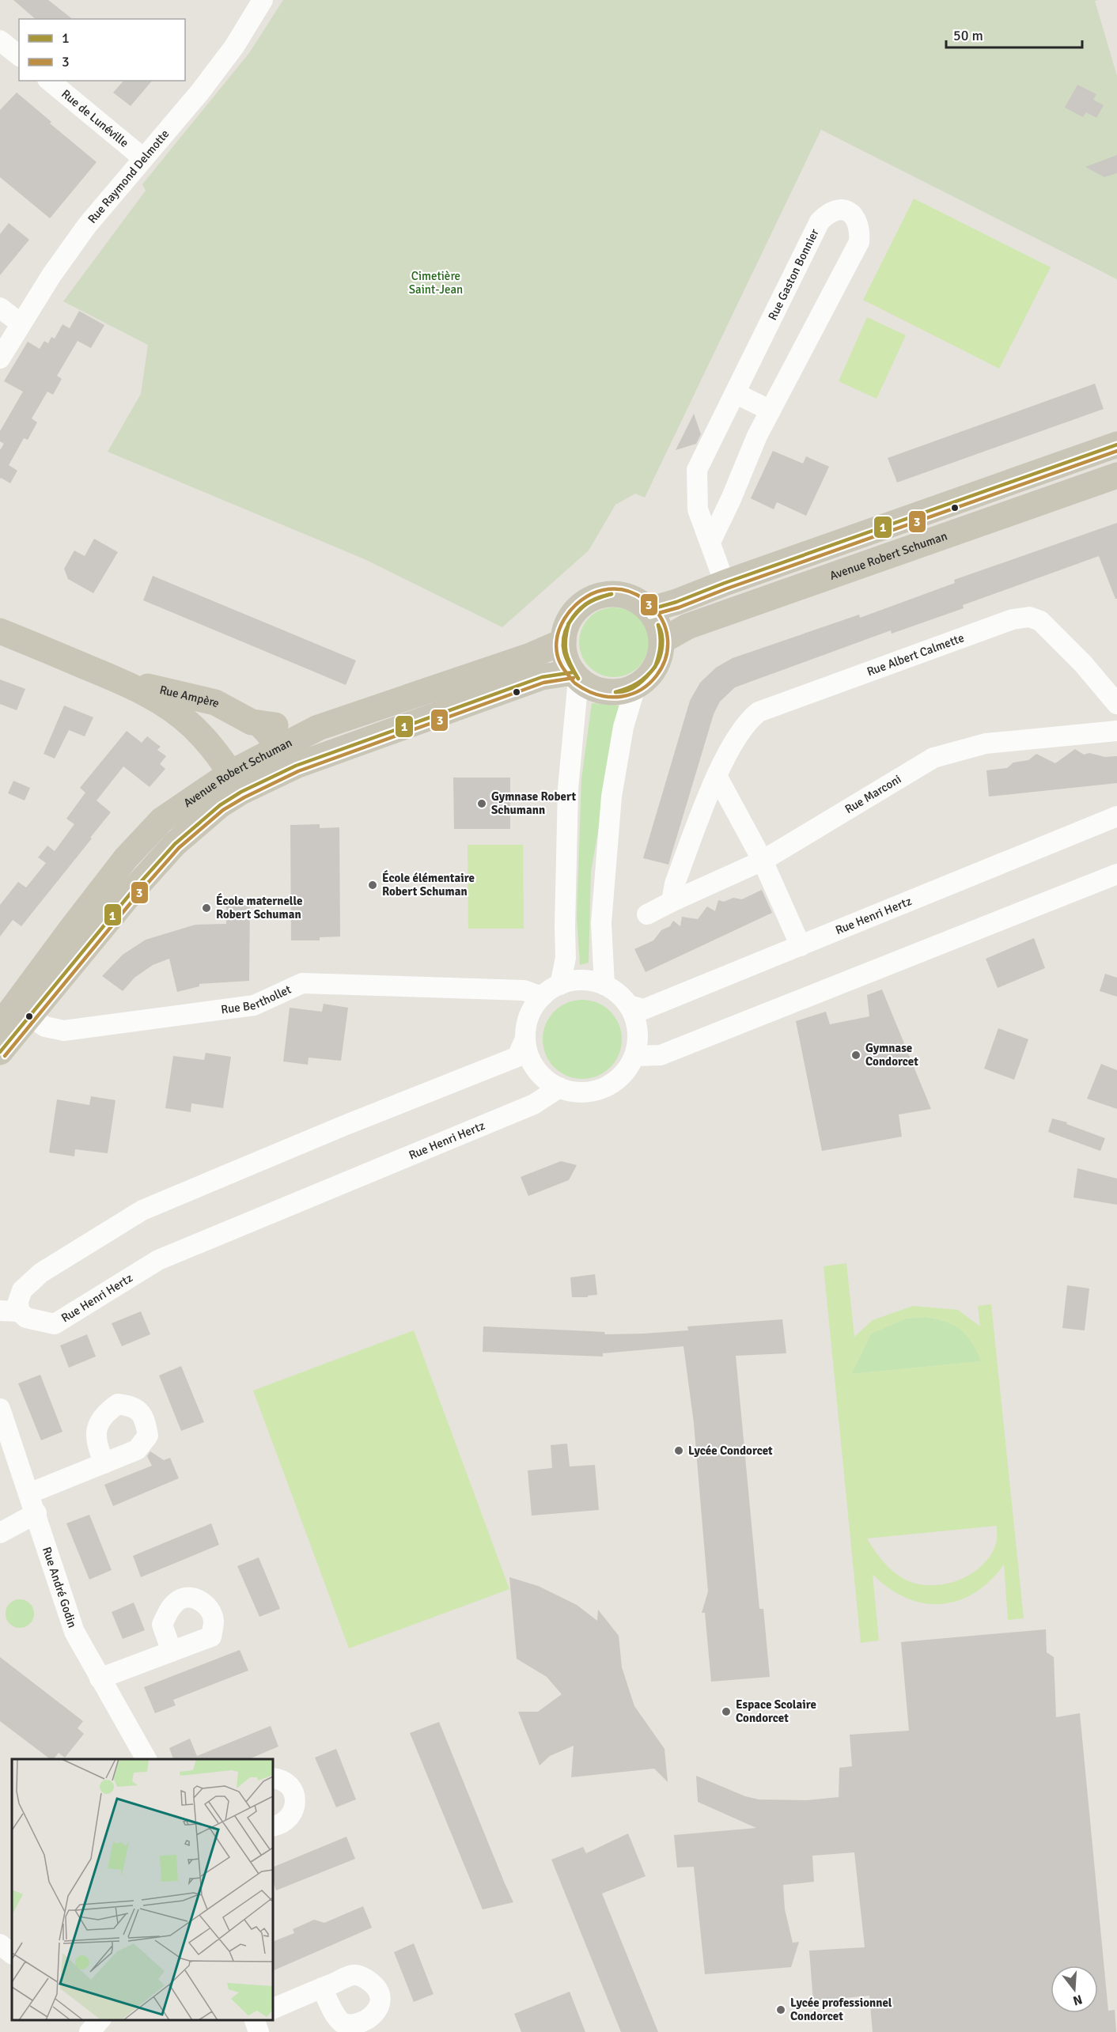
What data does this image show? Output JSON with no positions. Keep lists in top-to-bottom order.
{
  "streets": {
    "main road": ["Avenue Robert Schuman", "Rue Ampère"],
    "street": [
      "Rue de Lunéville",
      "Rue Raymond Delmotte",
      "Rue Gaston Bonnier",
      "Rue Albert Calmette",
      "Rue Marconi",
      "Rue Henri Hertz",
      "Rue Berthollet",
      "Rue André Godin"
    ]
  },
  "crossings": [
    ["Rue de Lunéville", "Rue Raymond Delmotte"],
    ["Avenue Robert Schuman", "Rue Ampère"],
    ["Avenue Robert Schuman", "Rue Berthollet"],
    ["Rue Albert Calmette", "Rue Marconi"],
    ["Rue Henri Hertz", "Rue Berthollet"]
  ],
  "parks": ["Cimetière Saint-Jean"],
  "places": [
    "Gymnase Robert Schumann",
    "École élémentaire Robert Schuman",
    "École maternelle Robert Schuman",
    "Gymnase Condorcet",
    "Lycée Condorcet",
    "Espace Scolaire Condorcet",
    "Lycée professionnel Condorcet"
  ],
  "lines": ["transit line 1", "transit line 3"],
  "legend": ["1", "3"],
  "scale_bar": "50 m",
  "north": "bottom"
}
